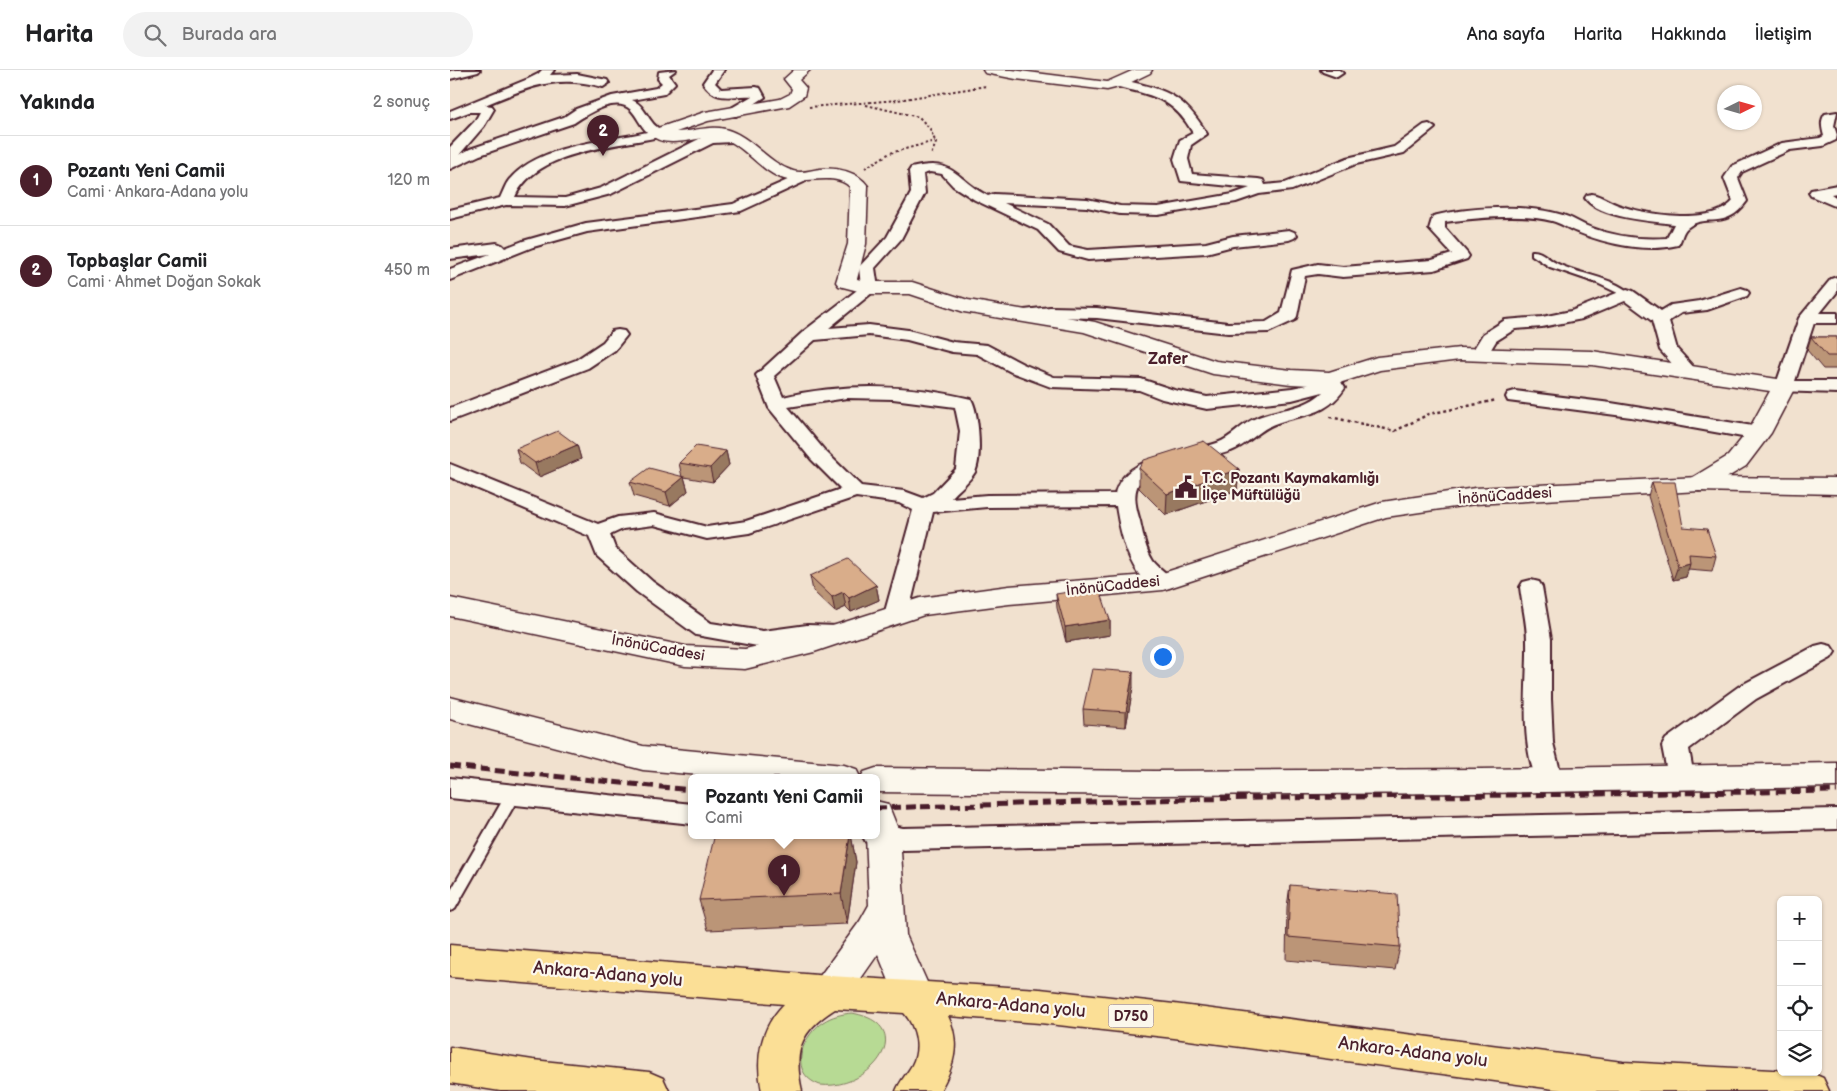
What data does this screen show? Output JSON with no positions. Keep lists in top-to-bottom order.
{
  "streets": {
    "highway": ["Ankara-Adana yolu", "D750"],
    "street": ["İnönüCaddesi"]
  },
  "districts": ["Zafer"],
  "places": {
    "public building": ["T.C. Pozantı Kaymakamlığı İlçe Müftülüğü"]
  },
  "north": "right",
  "page": {
    "header": "Harita",
    "search": "Burada ara",
    "nav": [
      "Ana sayfa",
      "Harita",
      "Hakkında",
      "İletişim"
    ],
    "heading": ["Yakında", "2 sonuç"],
    "pins": ["2", "1"],
    "list": [
      {
        "mark": "1",
        "name": "Pozantı Yeni Camii",
        "note": "Cami · Ankara-Adana yolu",
        "value": "120 m"
      },
      {
        "mark": "2",
        "name": "Topbaşlar Camii",
        "note": "Cami · Ahmet Doğan Sokak",
        "value": "450 m"
      }
    ],
    "popup": ["Pozantı Yeni Camii", "Cami"],
    "map_buttons": ["+", "−"]
  }
}
